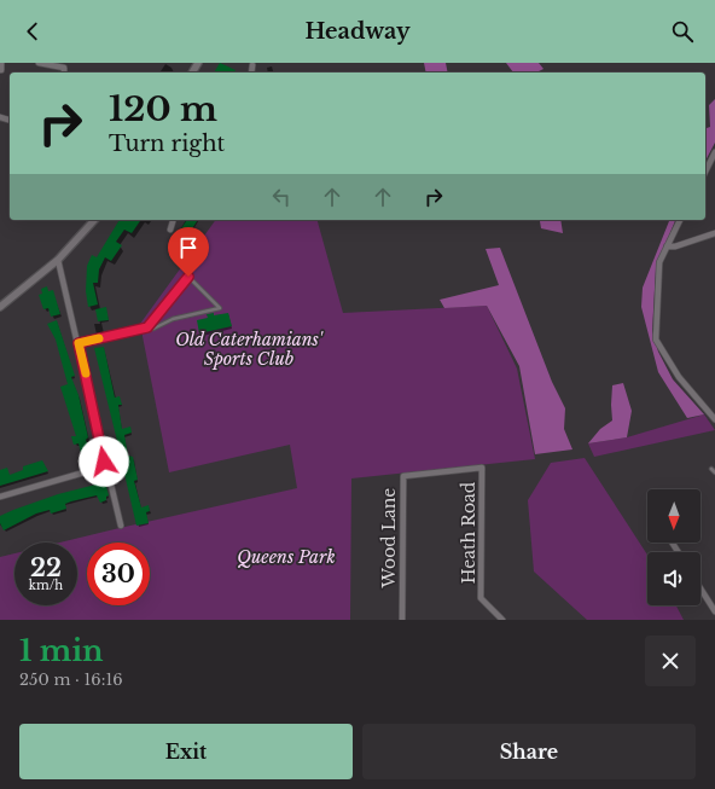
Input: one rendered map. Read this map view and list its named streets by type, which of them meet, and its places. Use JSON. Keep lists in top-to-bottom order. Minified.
{"streets":{"street":["Heath Road","Wood Lane"]},"crossings":[["Heath Road","Wood Lane"]],"parks":["Old Caterhamians' Sports Club","Queens Park"],"north":"bottom","page":{"header":"Headway","turn":["120 m","Turn right"],"speed":"22 km/h","limit":"30","heading":["1 min","250 m · 16:16"],"buttons":["Exit","Share"]}}
